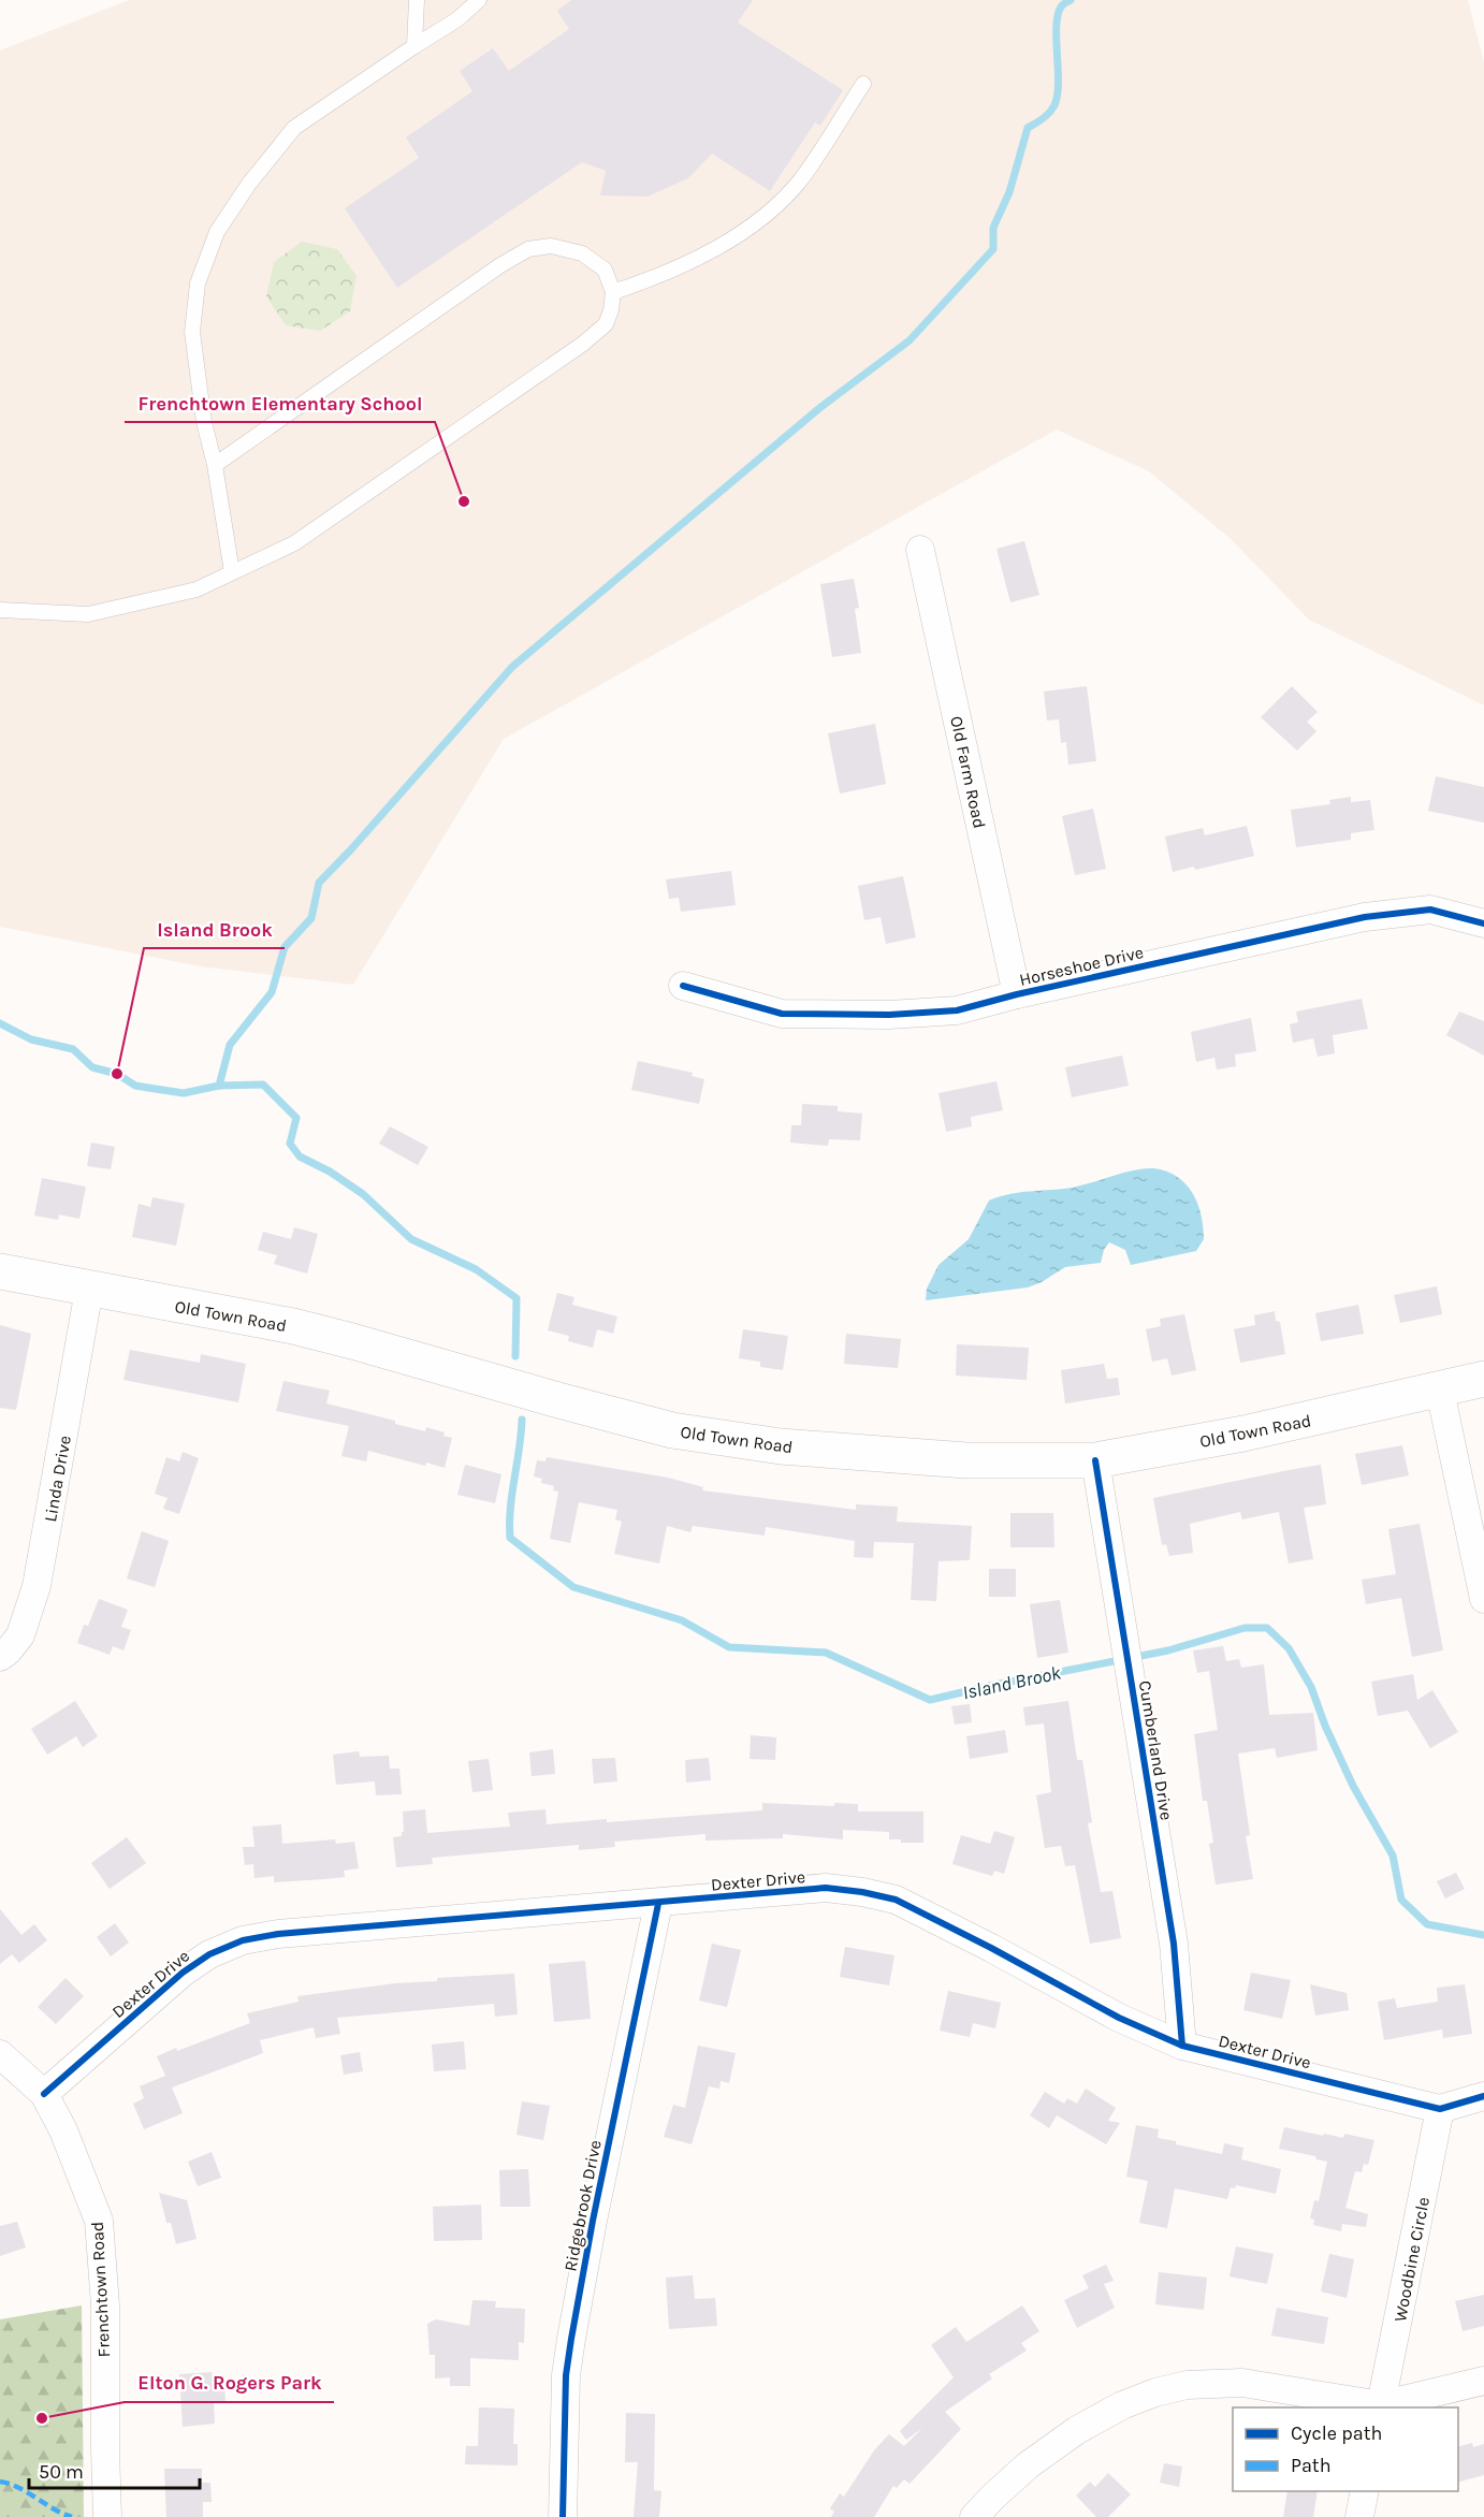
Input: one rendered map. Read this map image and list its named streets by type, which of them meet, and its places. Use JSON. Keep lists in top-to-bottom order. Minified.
{"streets":{"main road":["Old Town Road"],"street":["Old Farm Road","Horseshoe Drive","Linda Drive","Cumberland Drive","Dexter Drive","Ridgebrook Drive","Woodbine Circle","Frenchtown Road"]},"crossings":[["Old Farm Road","Horseshoe Drive"],["Old Town Road","Linda Drive"],["Old Town Road","Cumberland Drive"],["Cumberland Drive","Dexter Drive"],["Dexter Drive","Ridgebrook Drive"],["Dexter Drive","Woodbine Circle"],["Dexter Drive","Frenchtown Road"]],"water":["Island Brook"],"places":["Frenchtown Elementary School","Island Brook","Elton G. Rogers Park"],"legend":["Cycle path","Path"],"scale_bar":"50 m"}
